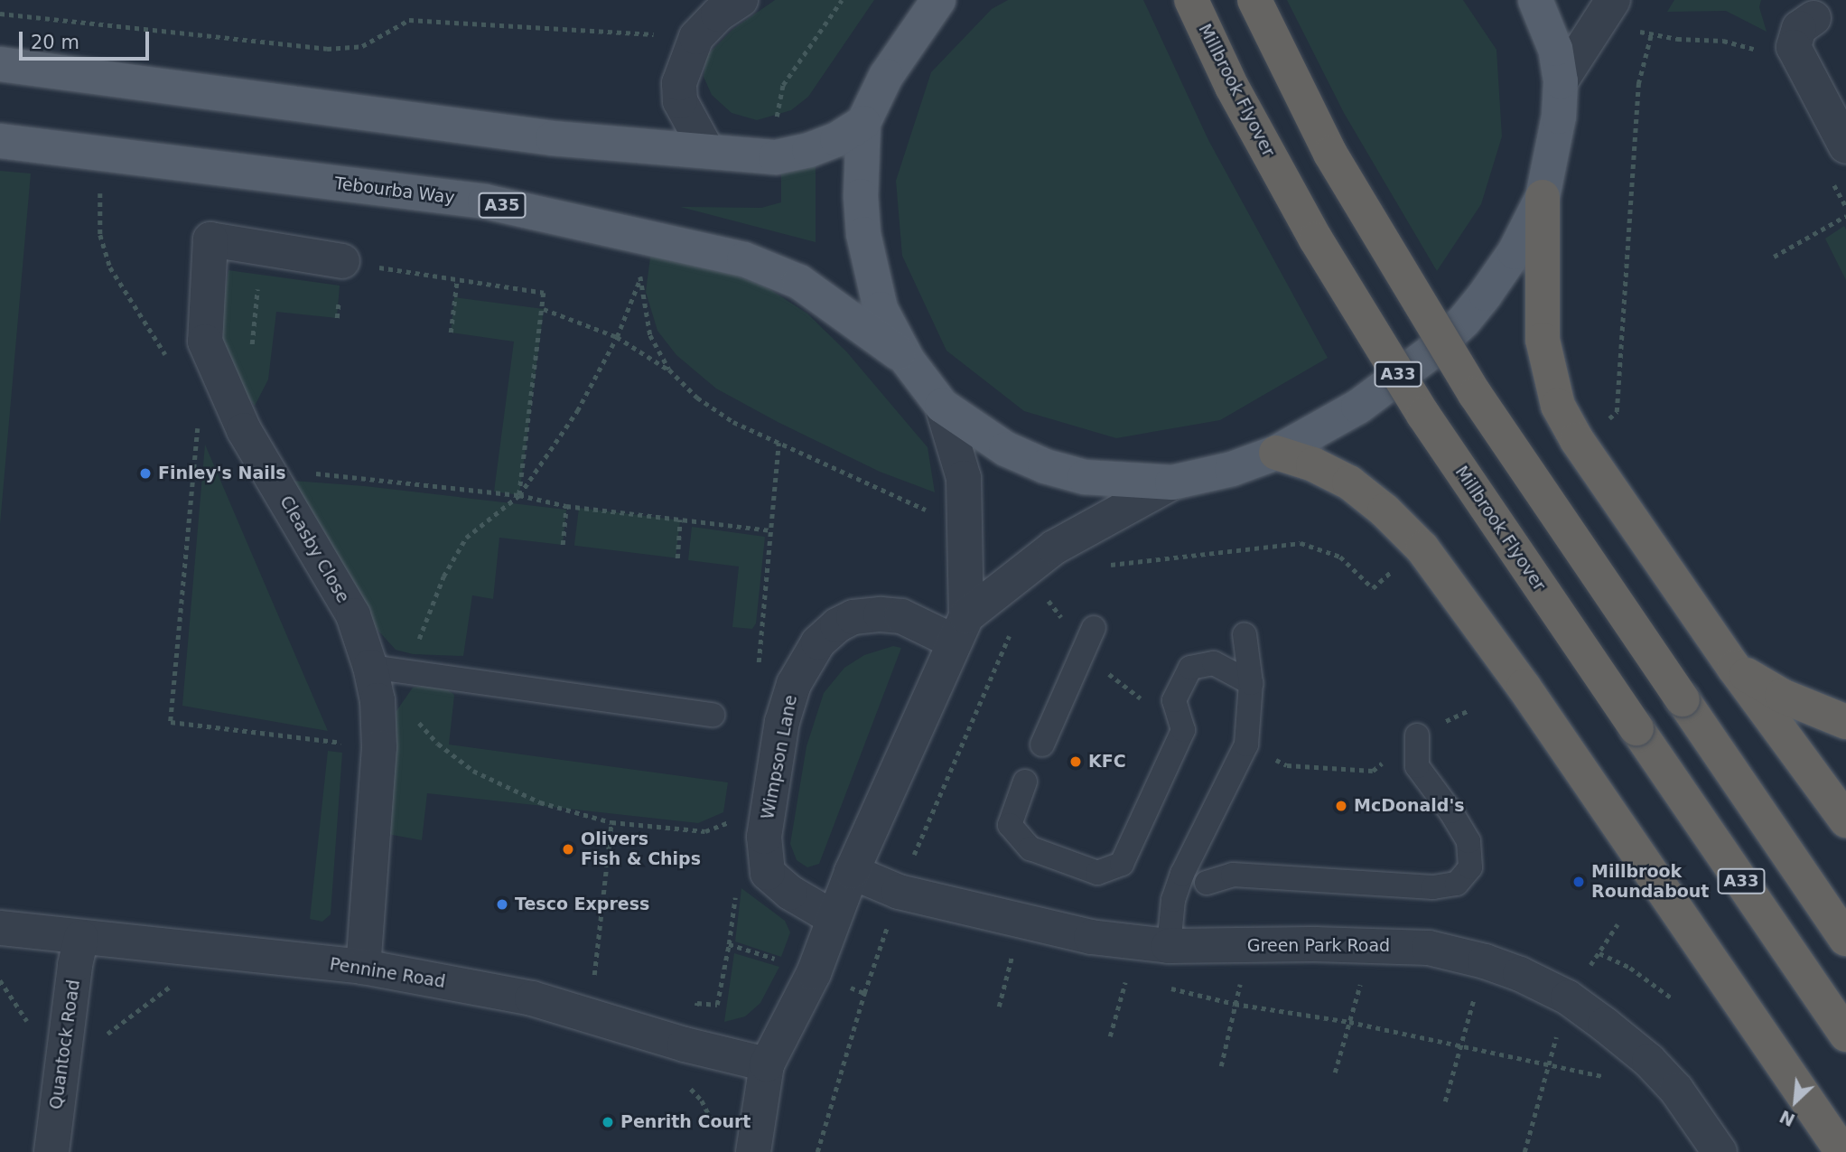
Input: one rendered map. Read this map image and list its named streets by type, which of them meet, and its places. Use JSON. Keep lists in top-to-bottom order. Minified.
{"streets":{"highway":["Millbrook Flyover","A33"],"main road":["Tebourba Way","A35"],"street":["Cleasby Close","Wimpson Lane","Green Park Road","Pennine Road","Quantock Road"]},"crossings":[["Cleasby Close","Pennine Road"],["Pennine Road","Quantock Road"]],"places":["Finley's Nails","KFC","McDonald's","Olivers Fish & Chips","Millbrook Roundabout","Tesco Express","Penrith Court"],"scale_bar":"20 m","north":"bottom left"}
